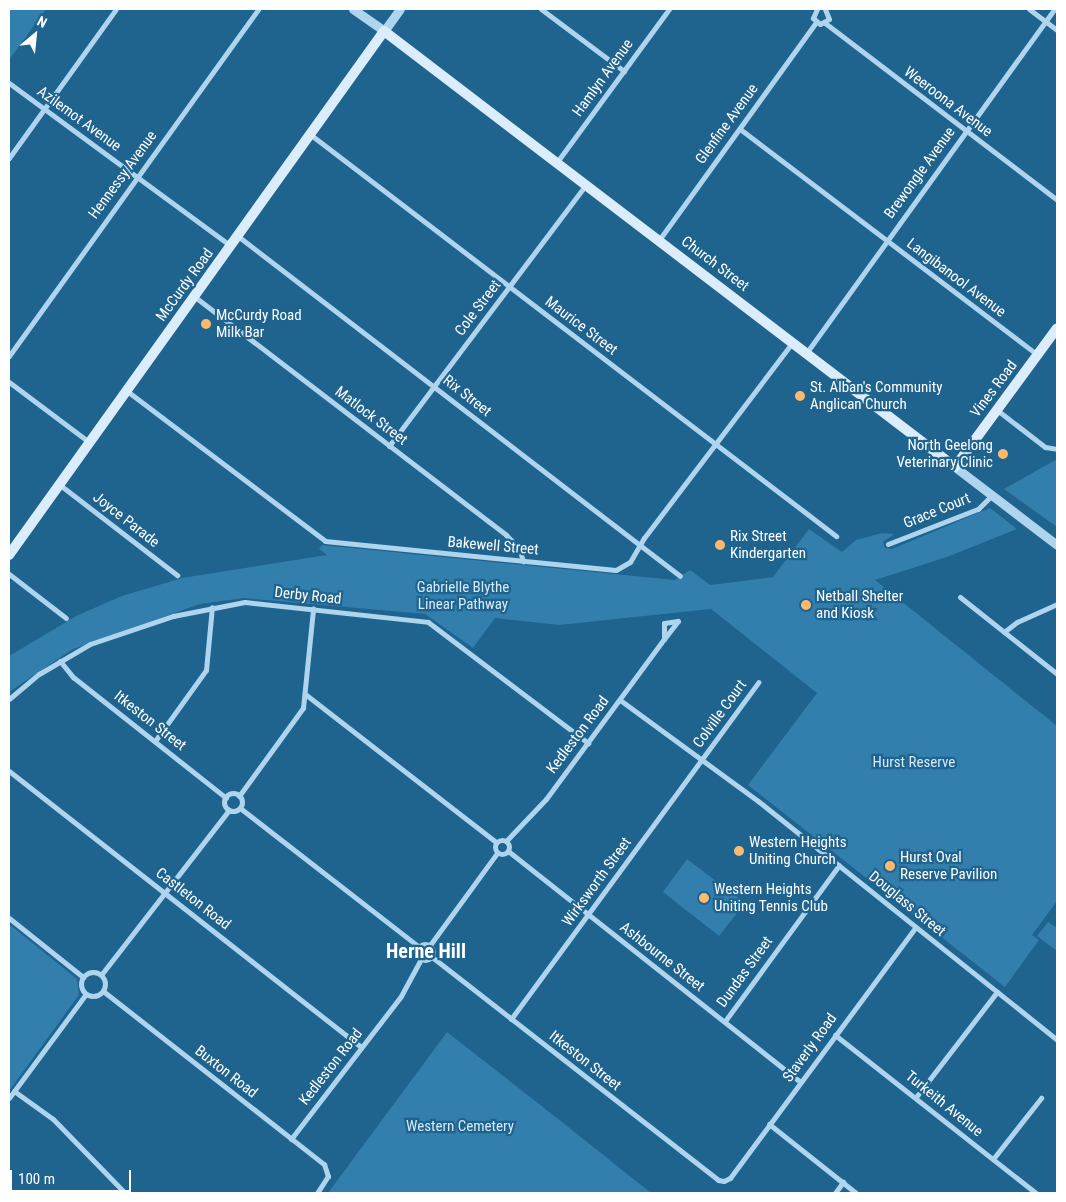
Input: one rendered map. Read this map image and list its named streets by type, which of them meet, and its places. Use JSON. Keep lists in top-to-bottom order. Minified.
{"streets":{"main road":["Church Street","McCurdy Road","Vines Road"],"street":["Hamlyn Avenue","Weeroona Avenue","Azilemot Avenue","Glenfine Avenue","Brewongle Avenue","Hennessy Avenue","Langibanool Avenue","Cole Street","Maurice Street","Rix Street","Matlock Street","Grace Court","Joyce Parade","Bakewell Street","Derby Road","Colville Court","Itkeston Street","Kedleston Road","Wirksworth Street","Castleton Road","Douglass Street","Ashbourne Street","Dundas Street","Staverly Road","Buxton Road","Turkeith Avenue"]},"crossings":[["Hamlyn Avenue","Church Street"],["Weeroona Avenue","Brewongle Avenue"],["Azilemot Avenue","Hennessy Avenue"],["Azilemot Avenue","McCurdy Road"],["Glenfine Avenue","Church Street"],["Glenfine Avenue","Langibanool Avenue"],["Brewongle Avenue","Church Street"],["Brewongle Avenue","Langibanool Avenue"],["Church Street","McCurdy Road"],["Church Street","Cole Street"],["Church Street","Vines Road"],["Church Street","Grace Court"],["Church Street","Bakewell Street"],["Langibanool Avenue","Vines Road"],["McCurdy Road","Maurice Street"],["McCurdy Road","Rix Street"],["McCurdy Road","Matlock Street"],["McCurdy Road","Joyce Parade"],["McCurdy Road","Bakewell Street"],["Cole Street","Maurice Street"],["Cole Street","Rix Street"],["Cole Street","Matlock Street"],["Maurice Street","Bakewell Street"],["Rix Street","Bakewell Street"],["Matlock Street","Bakewell Street"],["Derby Road","Itkeston Street"],["Derby Road","Kedleston Road"],["Colville Court","Wirksworth Street"],["Colville Court","Douglass Street"],["Itkeston Street","Kedleston Road"],["Itkeston Street","Wirksworth Street"],["Itkeston Street","Staverly Road"],["Kedleston Road","Castleton Road"],["Kedleston Road","Douglass Street"],["Kedleston Road","Buxton Road"],["Wirksworth Street","Douglass Street"],["Wirksworth Street","Ashbourne Street"],["Douglass Street","Dundas Street"],["Douglass Street","Staverly Road"],["Ashbourne Street","Dundas Street"],["Ashbourne Street","Staverly Road"],["Staverly Road","Turkeith Avenue"]],"districts":["Herne Hill"],"parks":["Gabrielle Blythe Linear Pathway","Hurst Reserve","Western Cemetery"],"places":["McCurdy Road Milk Bar","St. Alban's Community Anglican Church","North Geelong Veterinary Clinic","Rix Street Kindergarten","Netball Shelter and Kiosk","Western Heights Uniting Church","Hurst Oval Reserve Pavilion","Western Heights Uniting Tennis Club"],"scale_bar":"100 m","north":"top right"}
